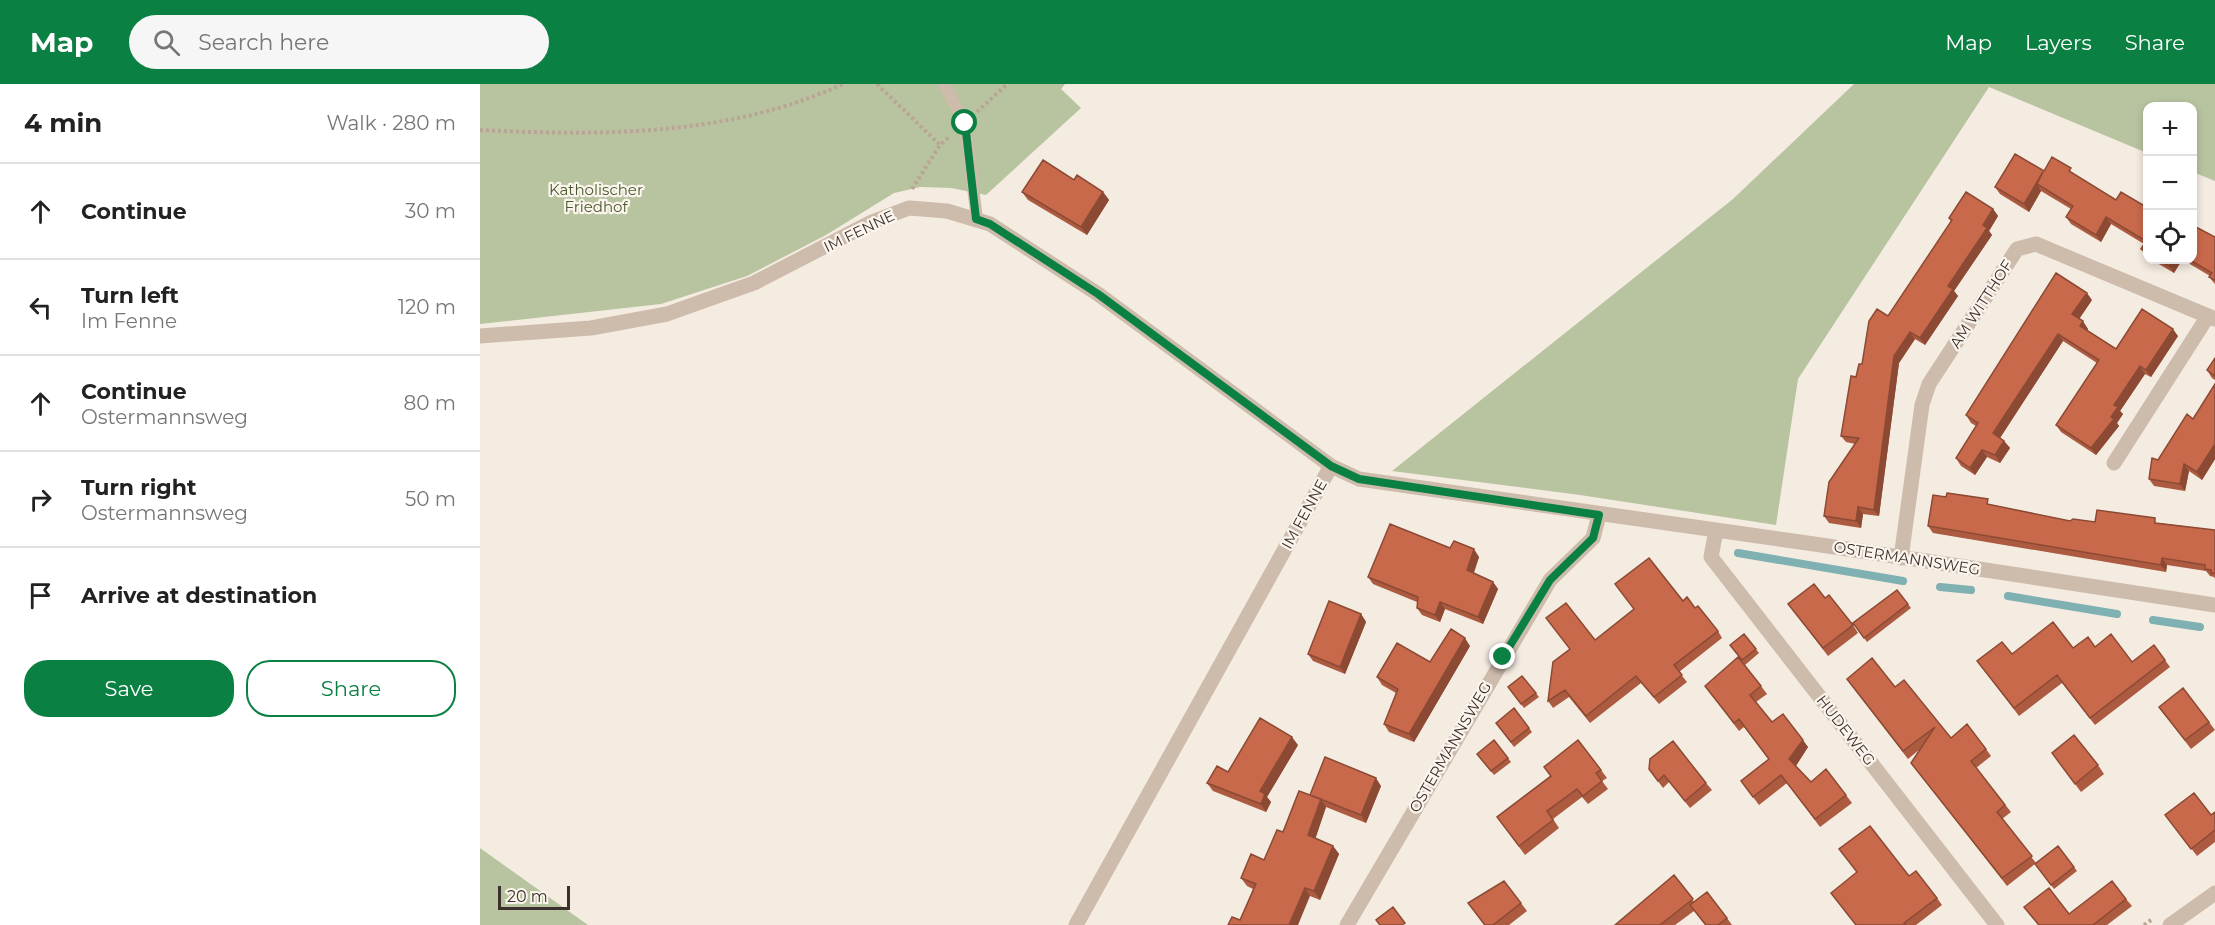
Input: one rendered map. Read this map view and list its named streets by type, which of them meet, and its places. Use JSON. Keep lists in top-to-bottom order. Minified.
{"streets":{"street":["IM FENNE","AM WITTHOF","OSTERMANNSWEG","HUDEWEG"]},"crossings":[["IM FENNE","OSTERMANNSWEG"],["AM WITTHOF","OSTERMANNSWEG"],["OSTERMANNSWEG","HUDEWEG"]],"parks":["Katholischer Friedhof"],"scale_bar":"20 m","page":{"header":"Map","search":"Search here","nav":["Map","Layers","Share"],"heading":["4 min","Walk · 280 m"],"map_buttons":["+","−"],"list":[["Continue","30 m"],["Turn left","Im Fenne","120 m"],["Continue","Ostermannsweg","80 m"],["Turn right","Ostermannsweg","50 m"],"Arrive at destination"],"buttons":["Save","Share"],"scale":"20 m"}}
